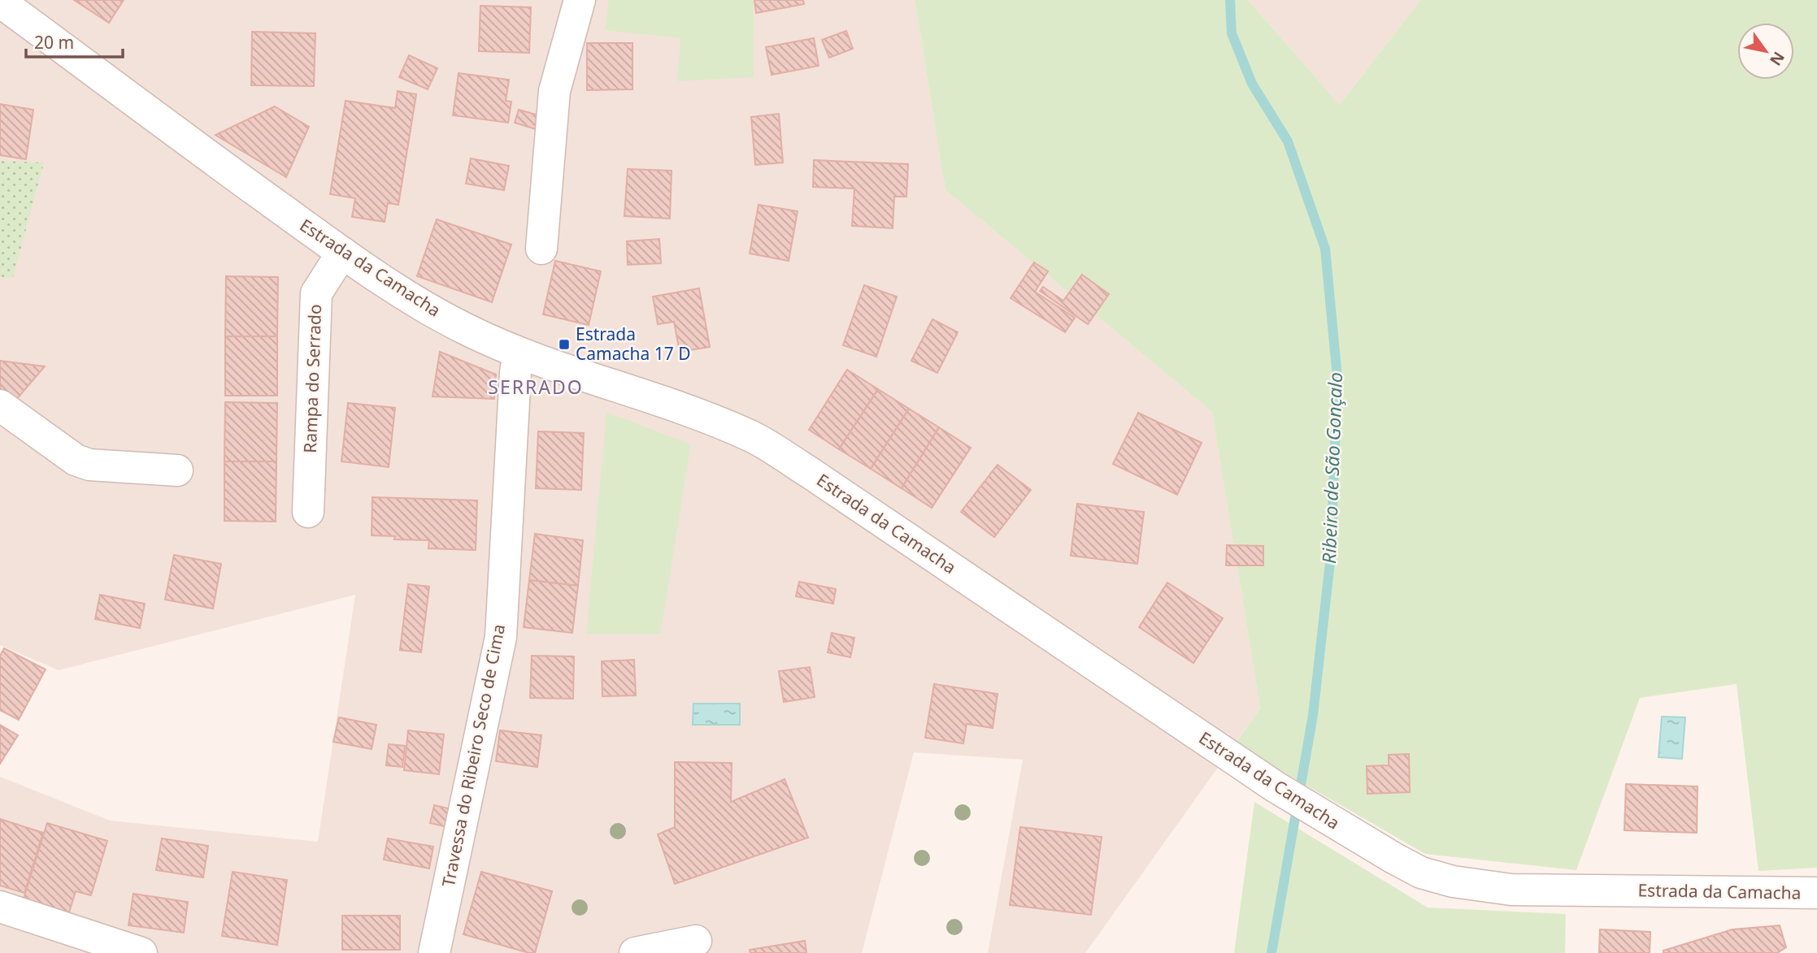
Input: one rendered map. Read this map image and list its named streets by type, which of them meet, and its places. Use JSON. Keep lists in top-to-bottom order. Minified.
{"streets":{"street":["Estrada da Camacha","Rampa do Serrado","Travessa do Ribeiro Seco de Cima"]},"crossings":[["Estrada da Camacha","Rampa do Serrado"],["Estrada da Camacha","Travessa do Ribeiro Seco de Cima"]],"districts":["SERRADO"],"water":["Ribeiro de São Gonçalo"],"places":{"transit":["Estrada Camacha 17 D"]},"scale_bar":"20 m","north":"bottom right"}
